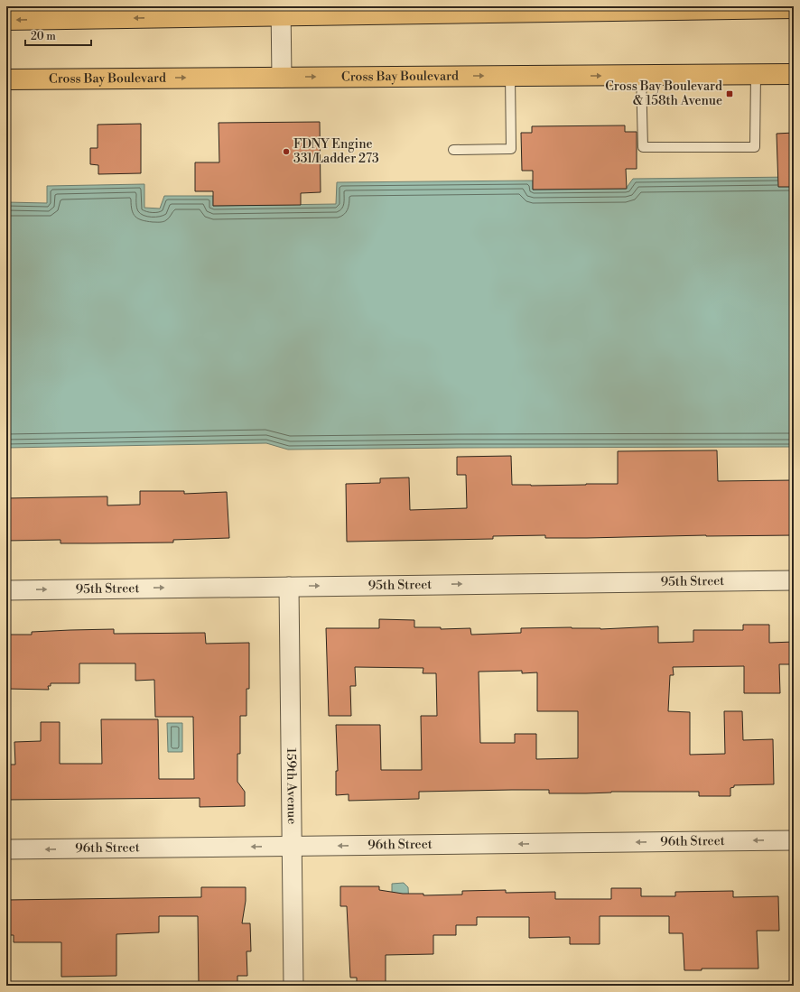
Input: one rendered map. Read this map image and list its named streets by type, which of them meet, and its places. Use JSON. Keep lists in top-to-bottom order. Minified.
{"streets":{"main road":["Cross Bay Boulevard"],"street":["95th Street","159th Avenue","96th Street"]},"crossings":[["95th Street","159th Avenue"],["159th Avenue","96th Street"]],"one_way":["95th Street","96th Street"],"places":{"transit":["Cross Bay Boulevard & 158th Avenue"],"other":["FDNY Engine 331/Ladder 273"]},"scale_bar":"20 m"}
